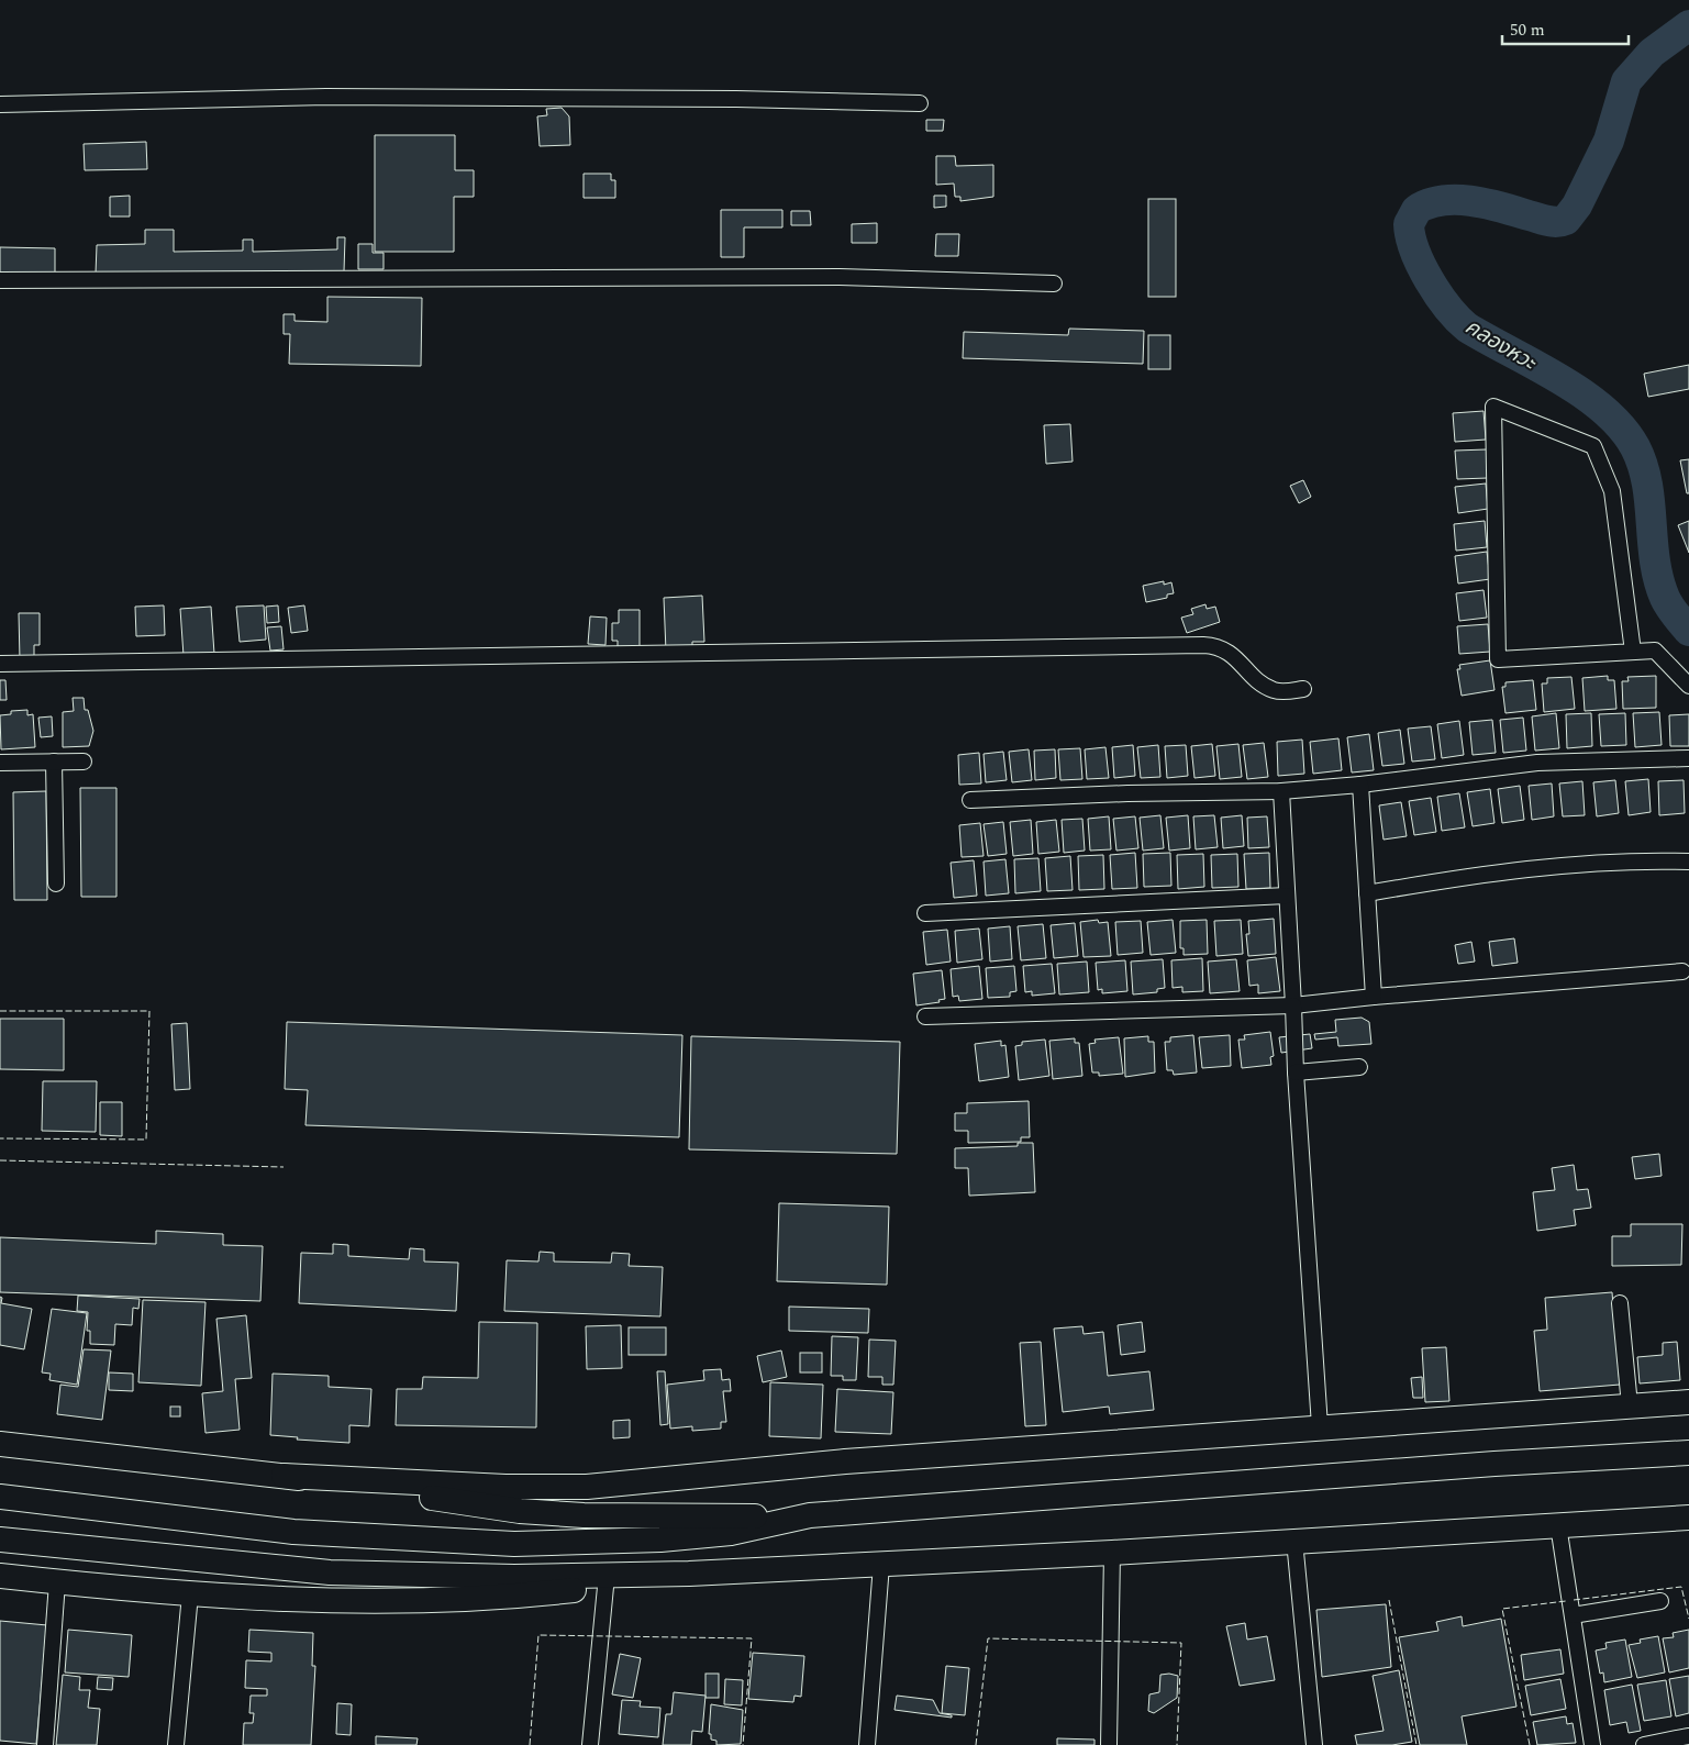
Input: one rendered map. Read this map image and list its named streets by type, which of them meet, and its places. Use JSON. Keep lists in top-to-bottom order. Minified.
{"water":["คลองหวะ"],"scale_bar":"50 m"}
